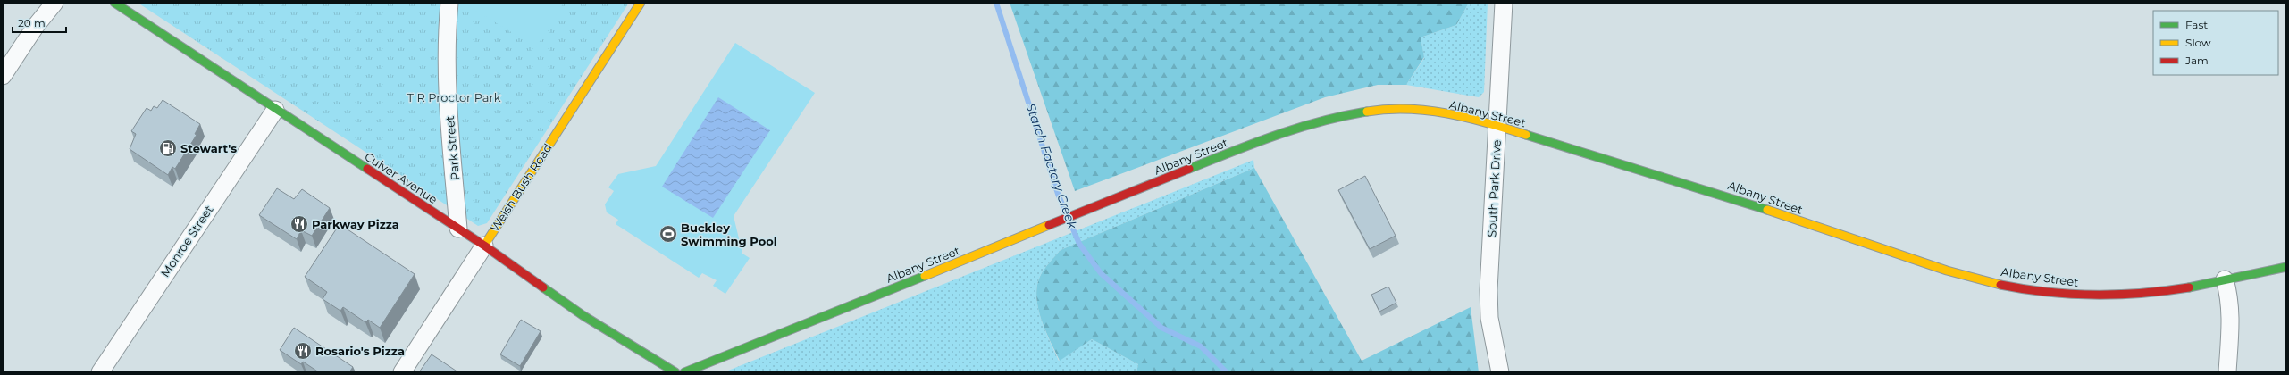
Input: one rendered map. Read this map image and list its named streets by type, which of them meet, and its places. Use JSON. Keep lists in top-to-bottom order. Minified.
{"streets":{"street":["Albany Street","Park Street","Culver Avenue","Welsh Bush Road","South Park Drive","Monroe Street"]},"crossings":[["Albany Street","South Park Drive"],["Park Street","Culver Avenue"],["Culver Avenue","Welsh Bush Road"],["Culver Avenue","Monroe Street"]],"water":["Starch Factory Creek"],"parks":["T R Proctor Park"],"places":{"fuel station":["Stewart's"],"restaurant":["Parkway Pizza","Rosario's Pizza"],"sports":["Buckley Swimming Pool"]},"legend":["Fast","Slow","Jam"],"scale_bar":"20 m"}
